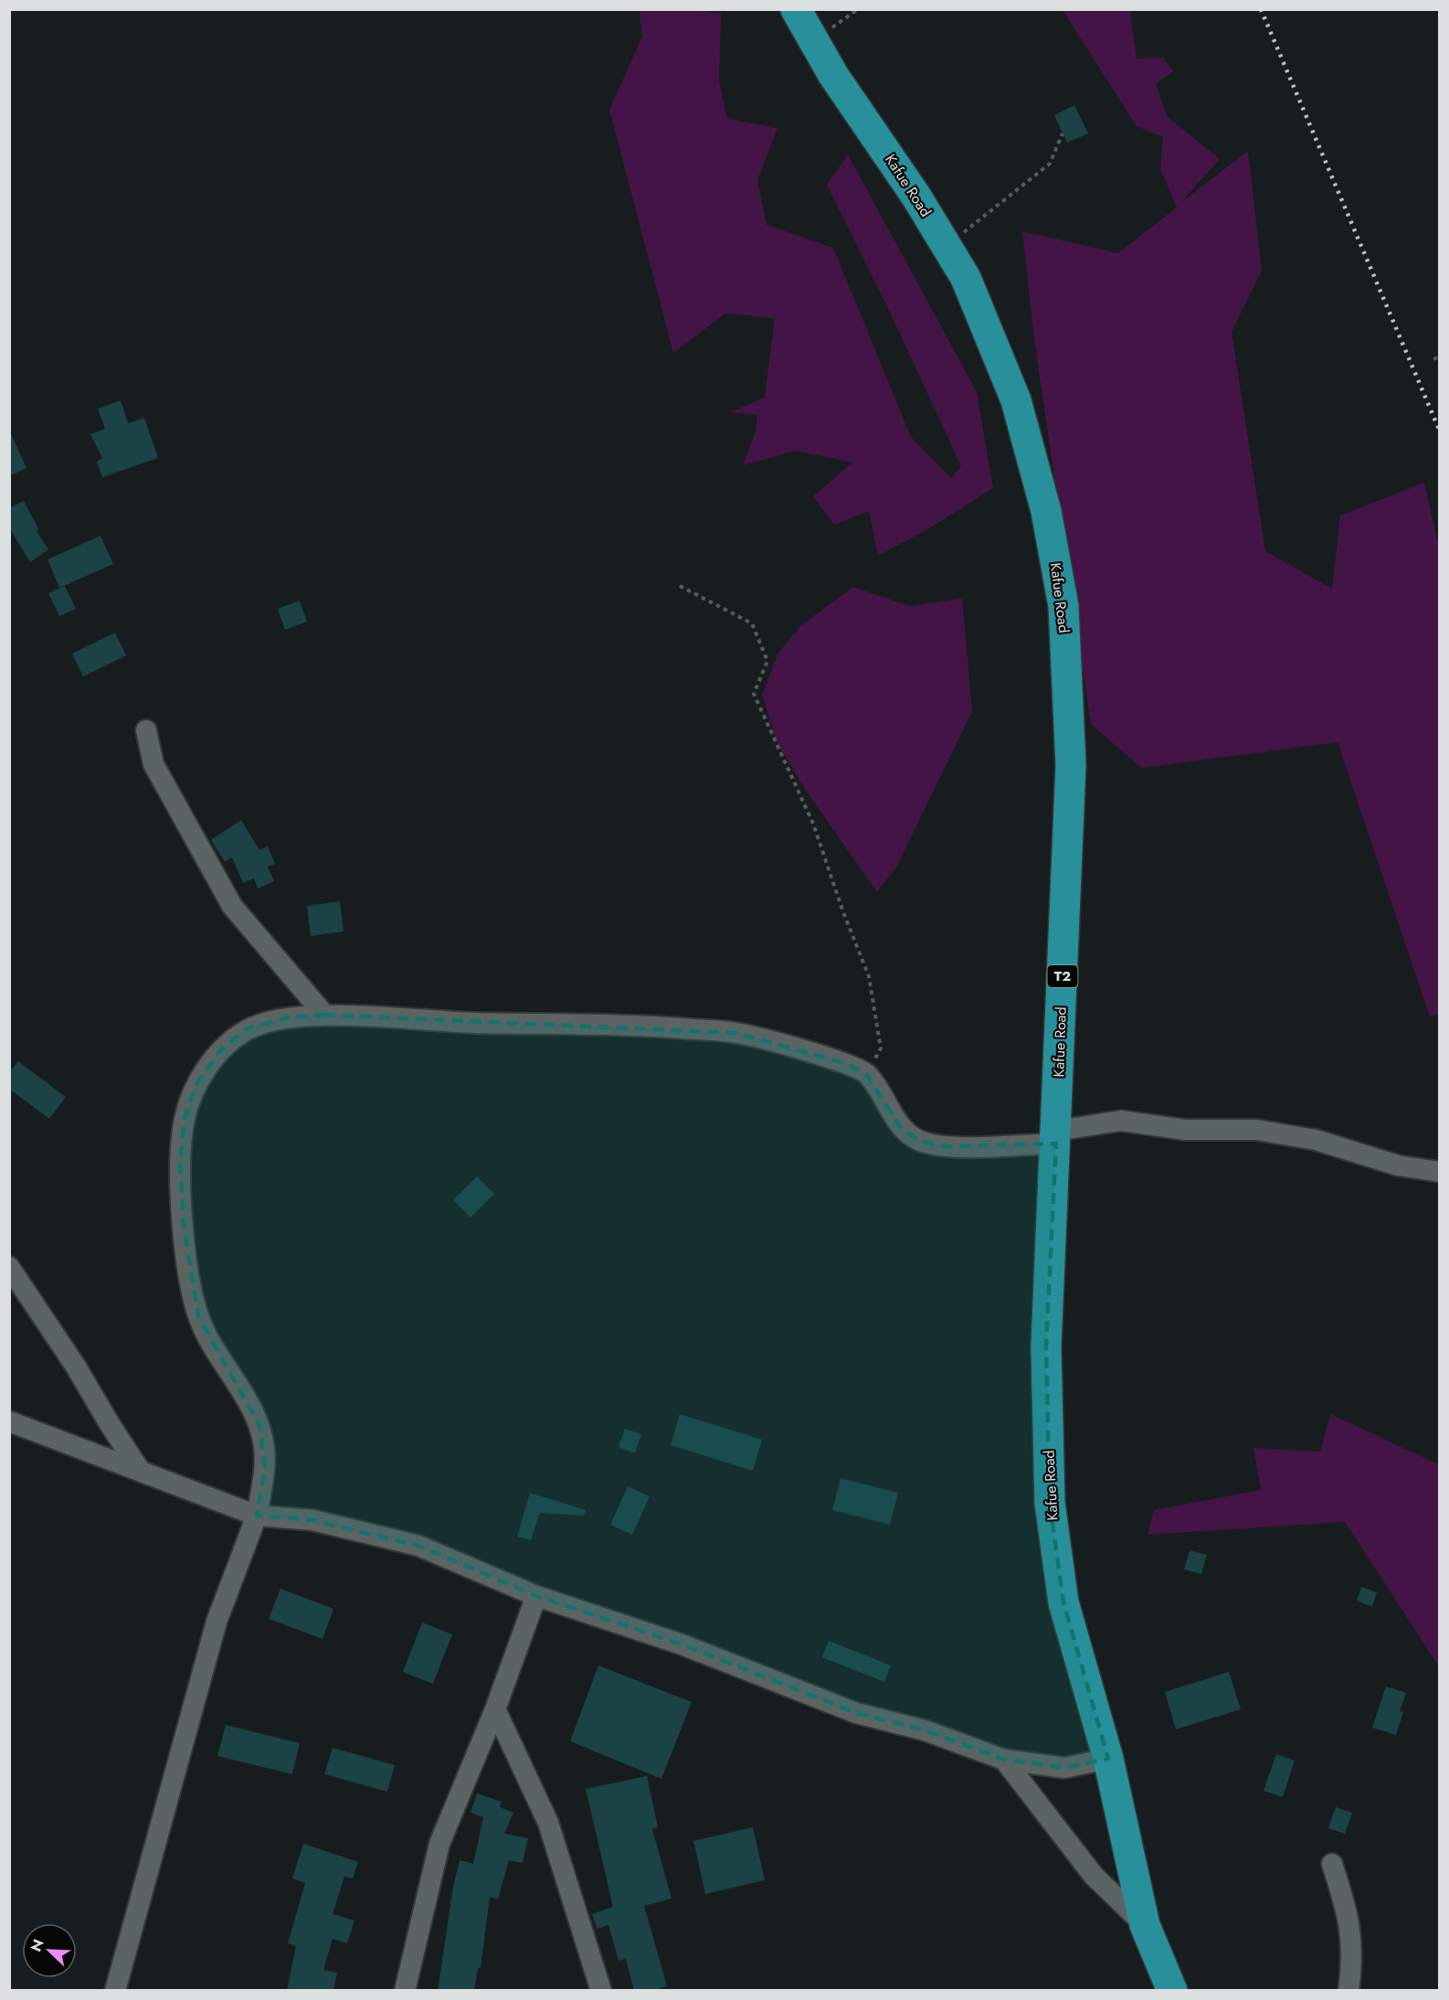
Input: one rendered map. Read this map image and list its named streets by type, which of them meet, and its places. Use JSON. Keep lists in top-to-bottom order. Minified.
{"streets":{"highway":["Kafue Road","T2"]},"north":"top left"}
